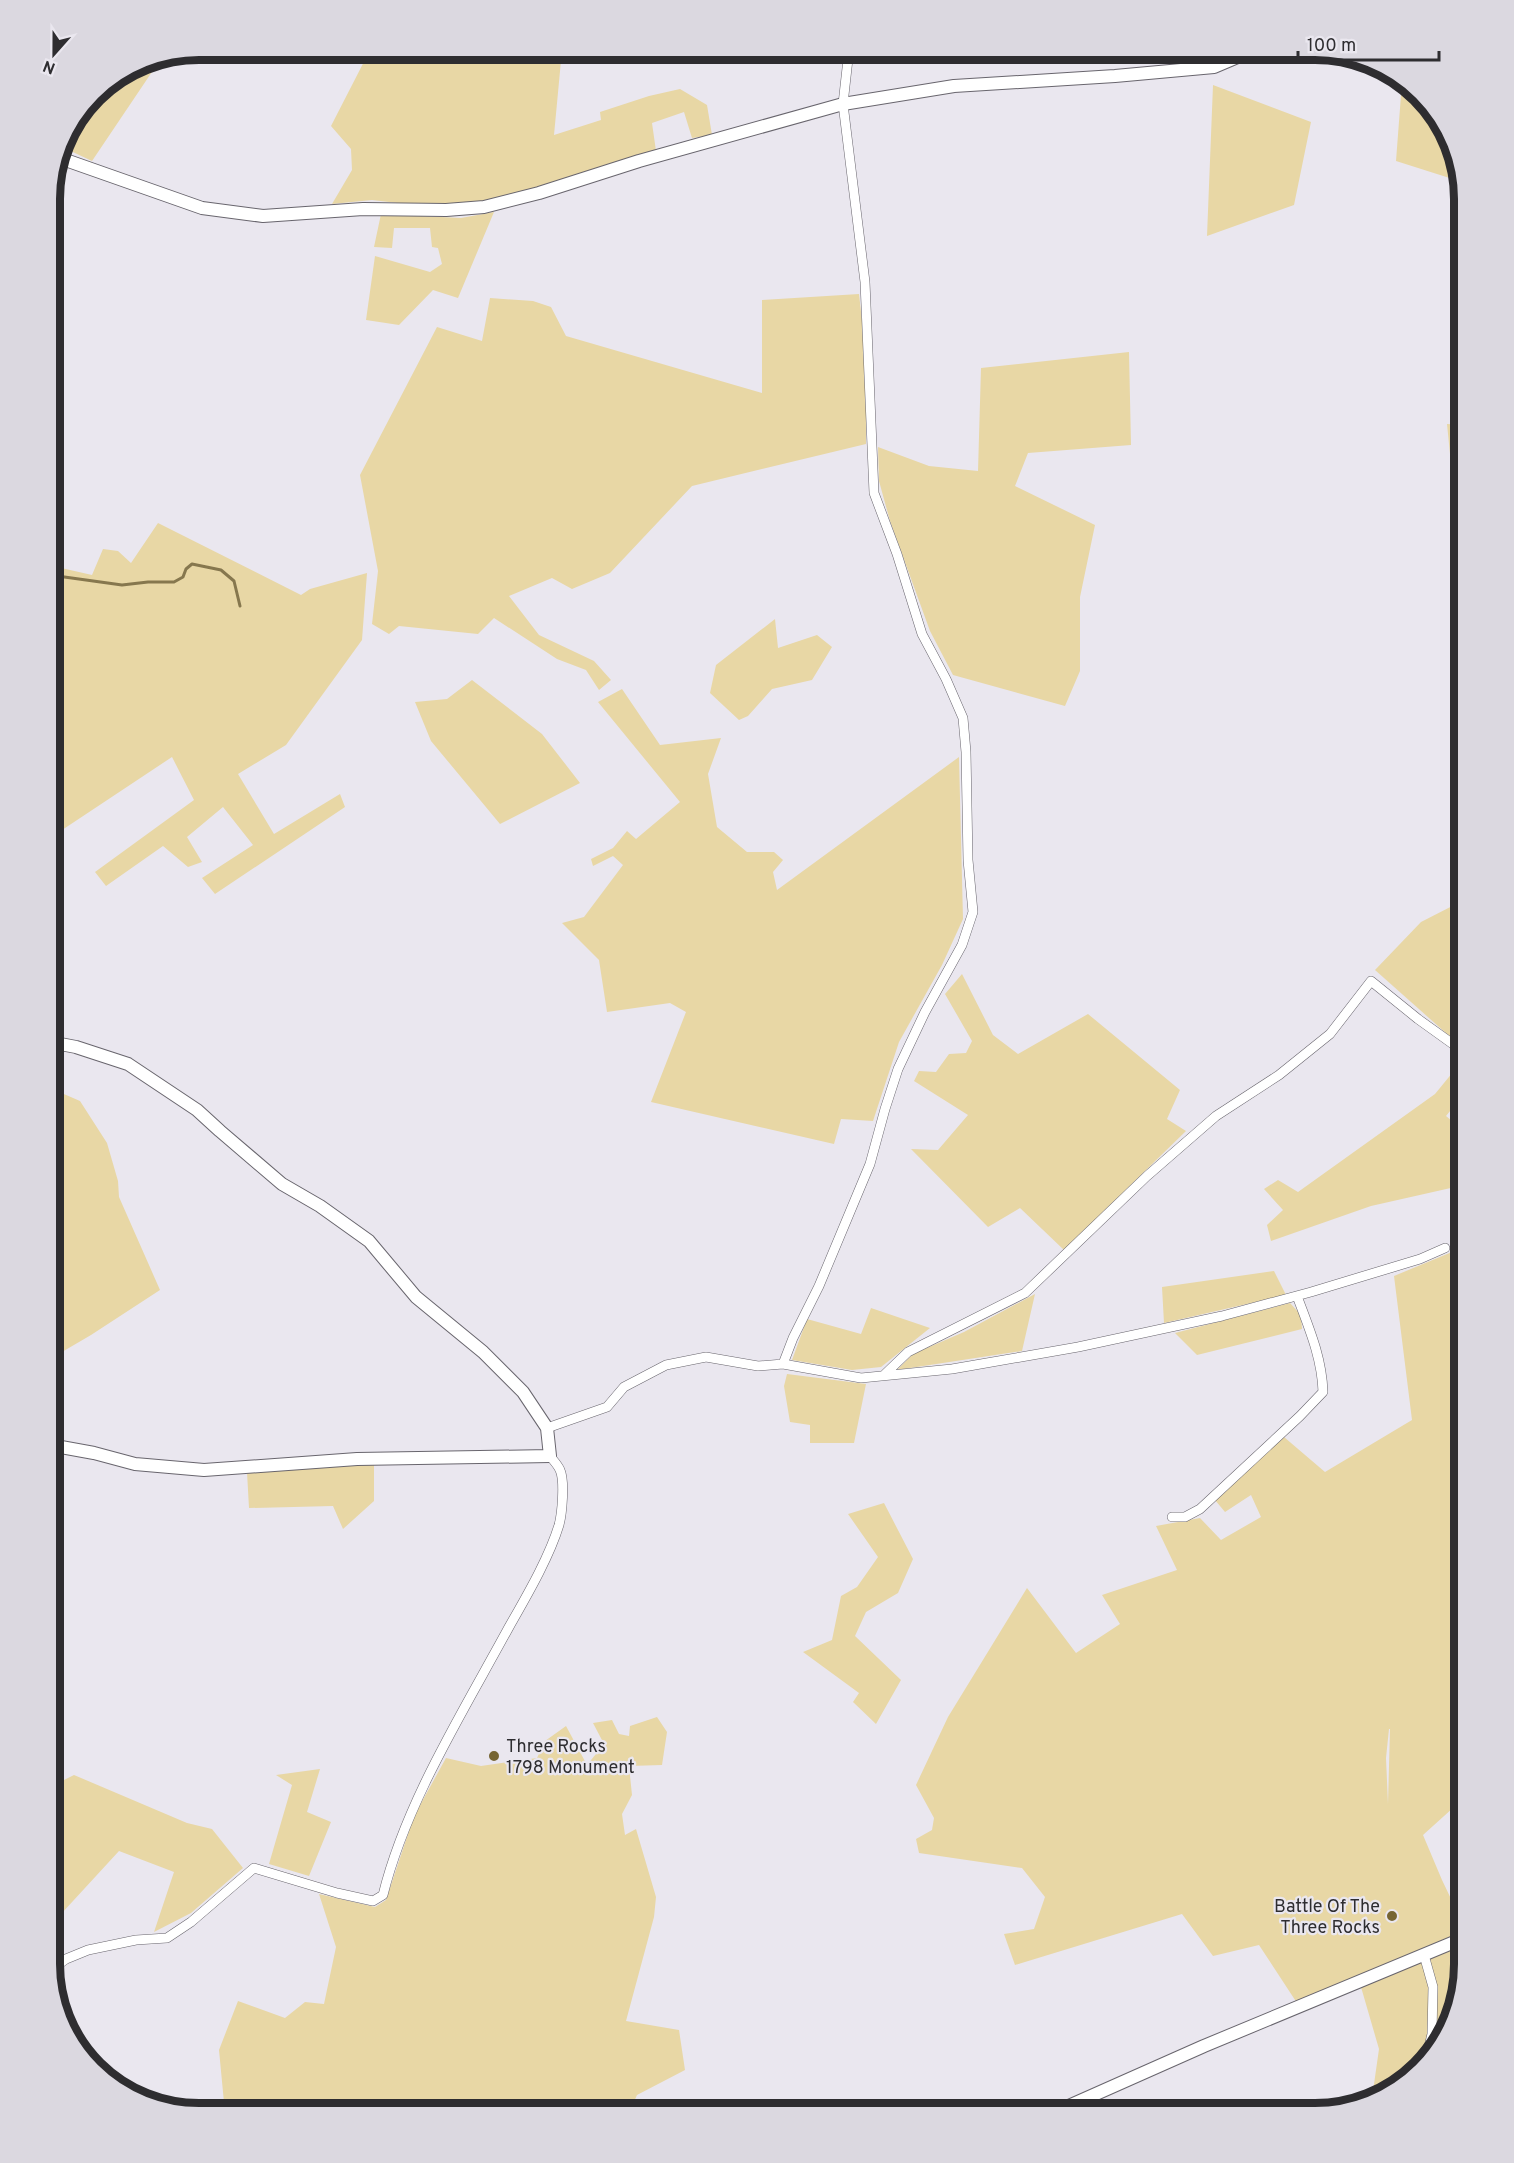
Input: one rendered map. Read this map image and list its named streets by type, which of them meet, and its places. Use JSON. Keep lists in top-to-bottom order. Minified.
{"places":["Three Rocks 1798 Monument","Battle Of The Three Rocks"],"scale_bar":"100 m","north":"bottom"}
